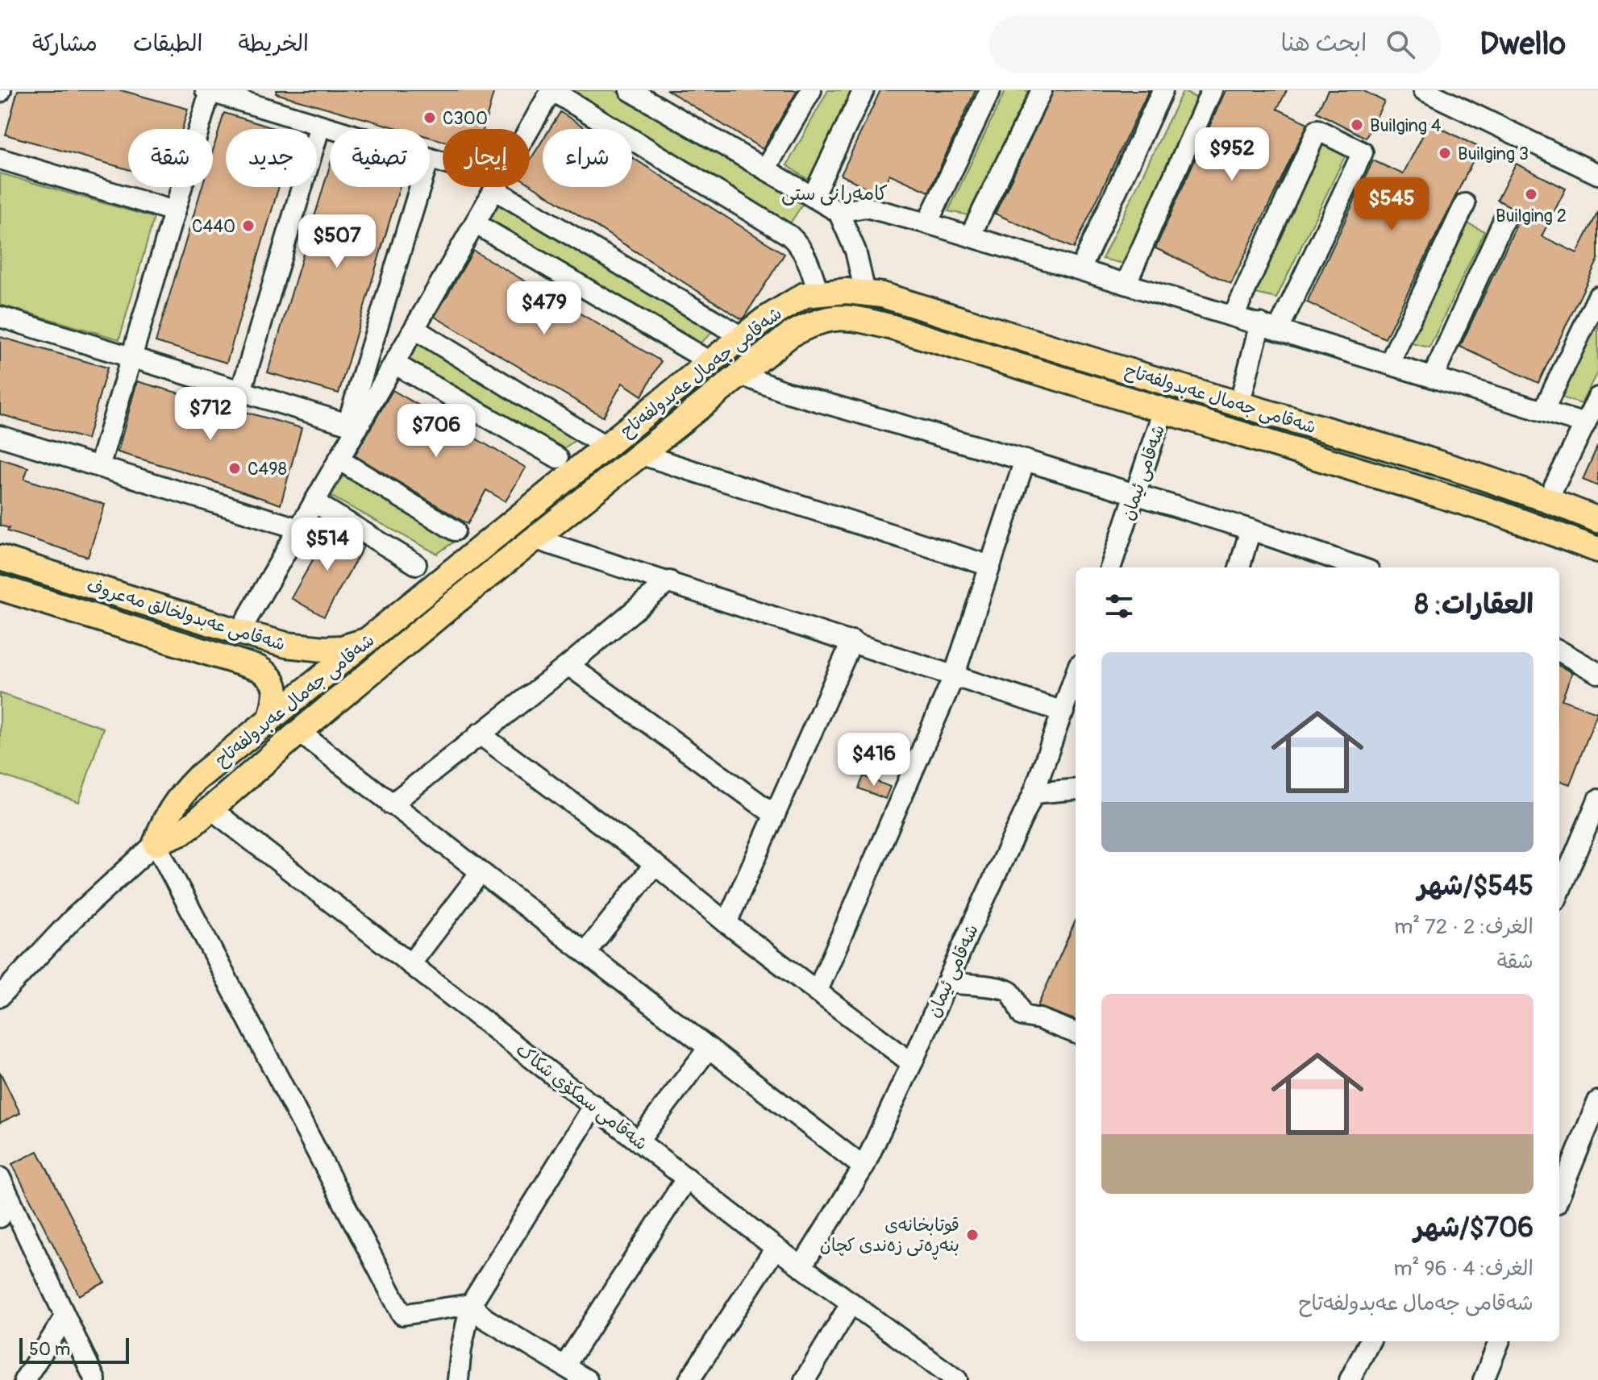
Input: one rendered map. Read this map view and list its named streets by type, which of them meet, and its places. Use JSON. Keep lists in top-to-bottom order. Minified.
{"streets":{"main road":["شەقامی جەمال عەبدولفەتاح","شەقامی عەبدولخالق مەعروف"],"street":["شەقامی ئیمان","شەقامی سمکۆی شکاک"]},"crossings":[["شەقامی جەمال عەبدولفەتاح","شەقامی ئیمان"],["شەقامی جەمال عەبدولفەتاح","شەقامی عەبدولخالق مەعروف"],["شەقامی جەمال عەبدولفەتاح","شەقامی سمکۆی شکاک"],["شەقامی ئیمان","شەقامی سمکۆی شکاک"]],"districts":["كامه‌رانی ستی"],"places":["C300","Builging 4","Builging 3","Builging 2","C440","C498","قوتابخانەی بنەڕەتی زەندی کچان"],"scale_bar":"50 m","page":{"header":"Dwello","search":"ابحث هنا","nav":["الخريطة","الطبقات","مشاركة"],"price":["$952","$545","$507","$479","$712","$706","$514","$416"],"chip":["شراء","إيجار","تصفية","جديد","شقة"],"heading":"العقارات: 8","list":[{"name":"$545/شهر","note":"الغرف: 2 · 72 m² · شقة"},{"name":"$706/شهر","note":"الغرف: 4 · 96 m² · شەقامی جەمال عەبدولفەتاح"}],"scale":"50 m"}}
